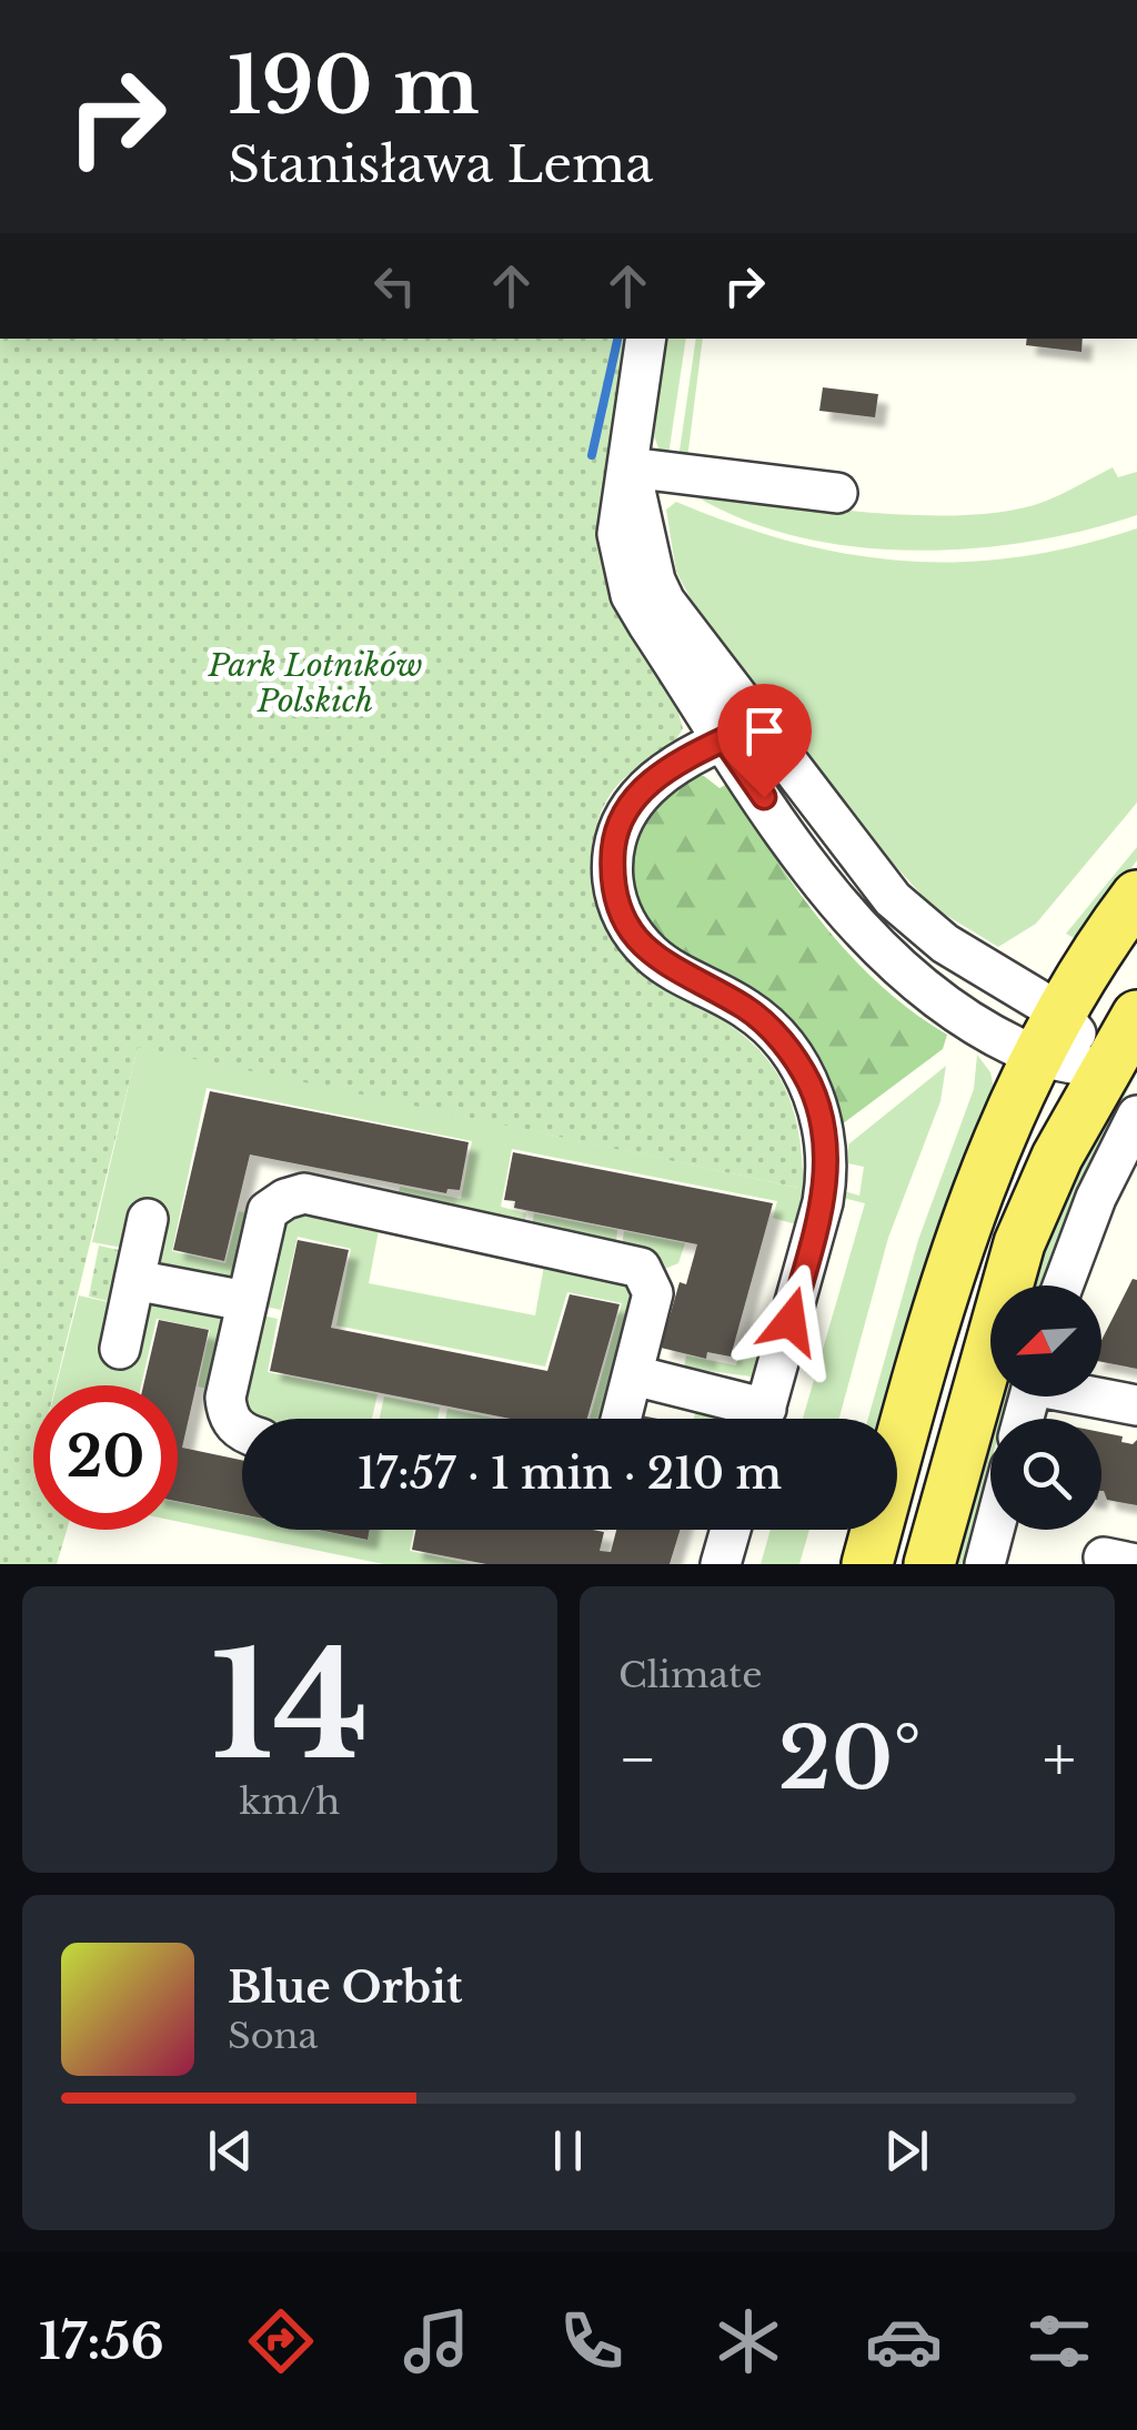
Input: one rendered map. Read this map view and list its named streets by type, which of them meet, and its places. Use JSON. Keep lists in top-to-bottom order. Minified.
{"parks":["Park Lotników Polskich"],"north":"bottom left","page":{"turn":["190 m","Stanisława Lema"],"limit":"20","trip":"17:57 · 1 min · 210 m","tile":[["14","km/h"],"Climate"],"heat":["−","20°","+"],"song":["Blue Orbit","Sona"],"tabs":"17:56"}}
